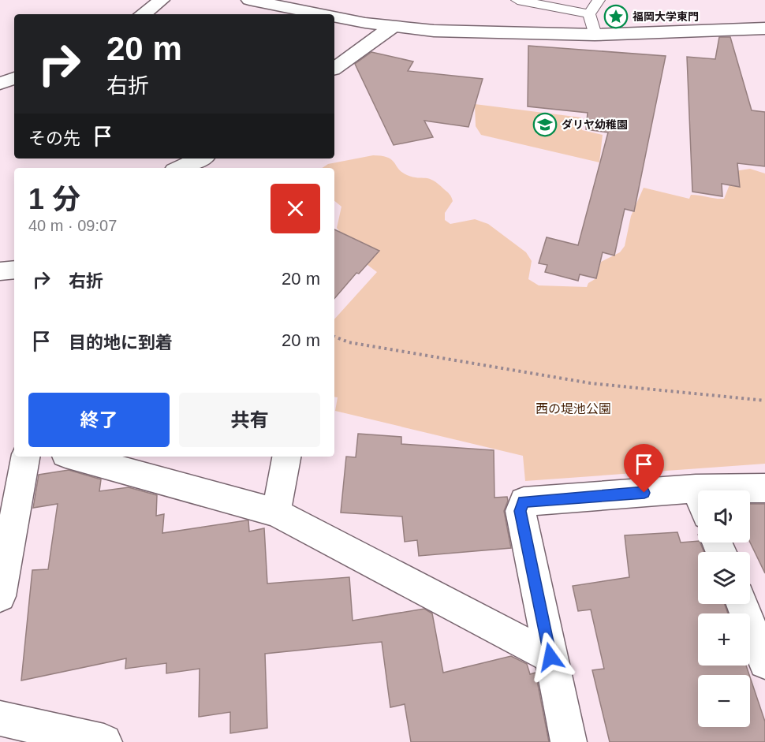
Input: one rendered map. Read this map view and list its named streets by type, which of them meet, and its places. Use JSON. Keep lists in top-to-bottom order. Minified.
{"parks":["西の堤池公園"],"places":{"place":["福岡大学東門"],"school or university":["ダリヤ幼稚園"]},"page":{"turn":["20 m","右折"],"then":"その先","heading":["1 分","40 m · 09:07"],"list":[{"name":"右折","value":"20 m"},{"name":"目的地に到着","value":"20 m"}],"buttons":["終了","共有"],"map_buttons":["+","−"]}}
